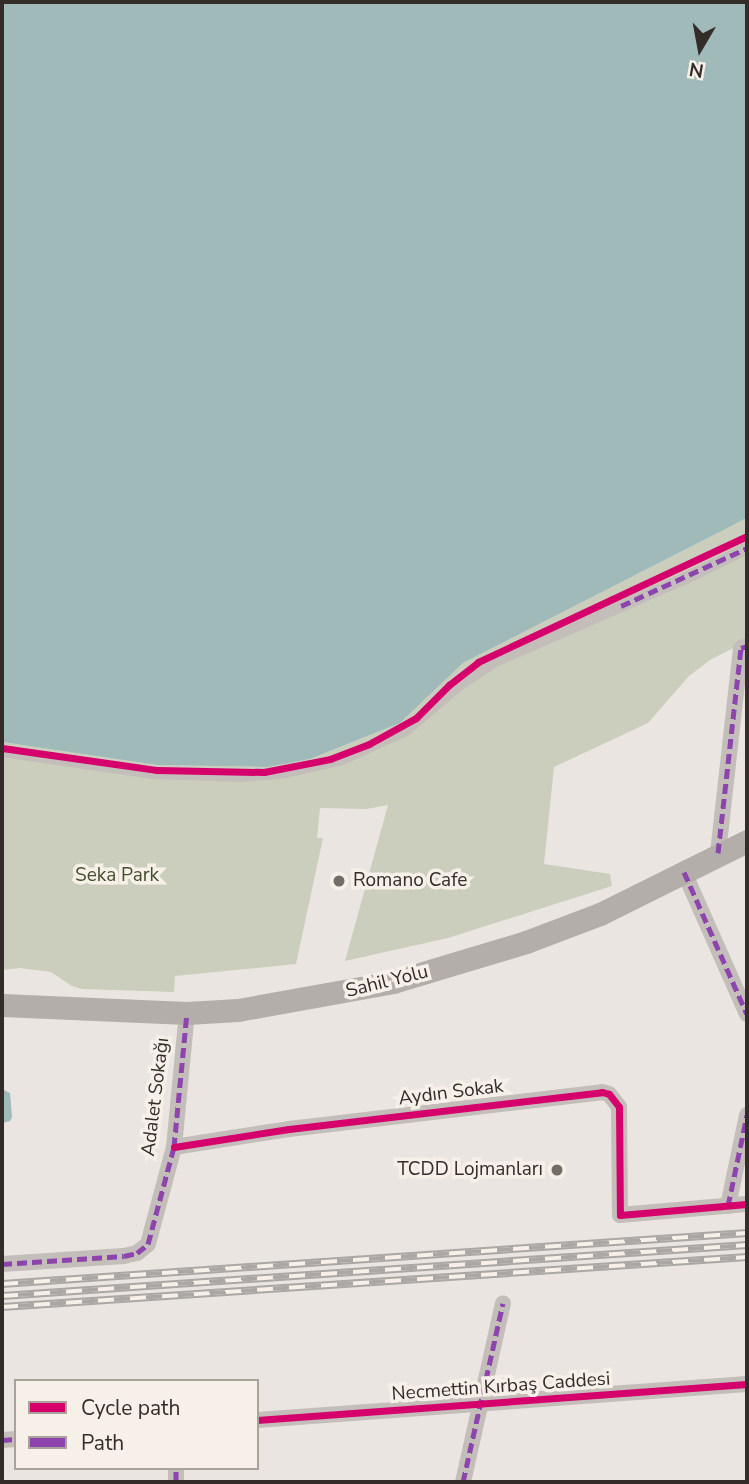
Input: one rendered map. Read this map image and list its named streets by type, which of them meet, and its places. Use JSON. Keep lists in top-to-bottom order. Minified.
{"streets":{"main road":["Sahil Yolu"],"street":["Aydın Sokak","Adalet Sokağı","Necmettin Kırbaş Caddesi"]},"crossings":[["Sahil Yolu","Adalet Sokağı"],["Aydın Sokak","Adalet Sokağı"]],"parks":["Seka Park"],"places":["Romano Cafe","TCDD Lojmanları"],"legend":["Cycle path","Path"],"north":"bottom"}
